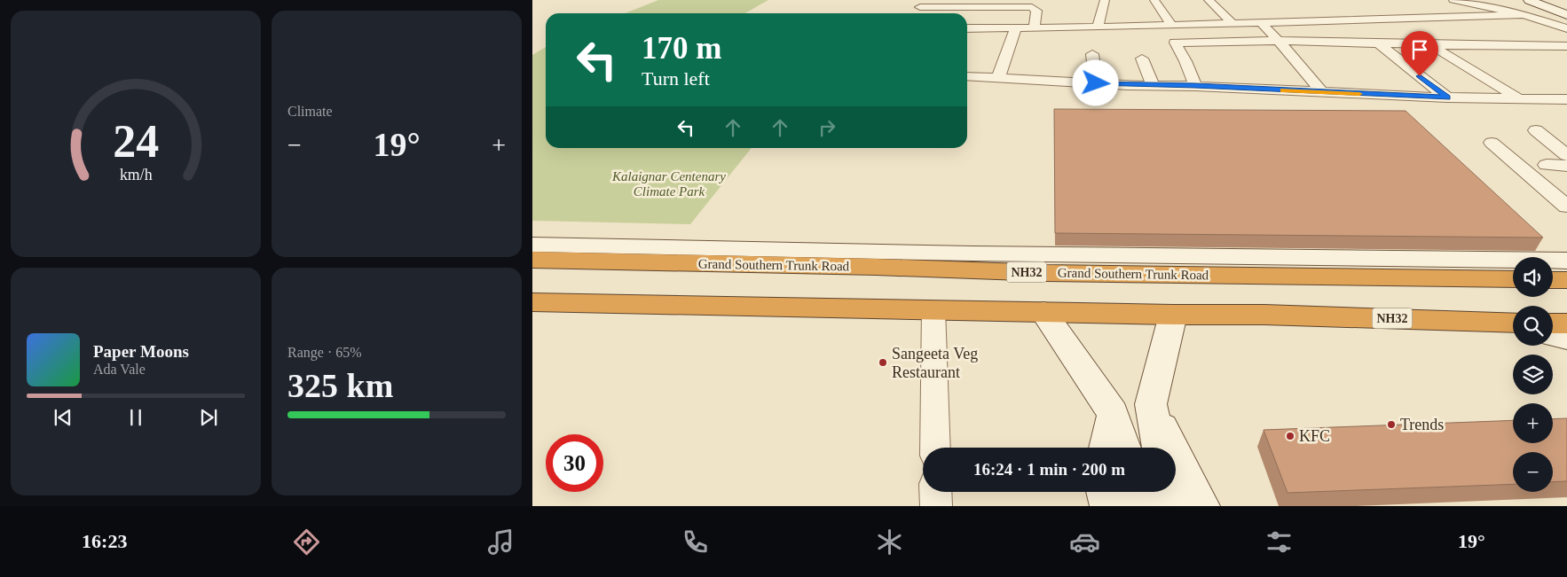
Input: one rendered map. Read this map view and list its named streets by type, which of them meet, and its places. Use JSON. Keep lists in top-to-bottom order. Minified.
{"streets":{"highway":["Grand Southern Trunk Road","NH32"]},"parks":["Kalaignar Centenary Climate Park"],"places":["Sangeeta Veg Restaurant","Trends","KFC"],"page":{"tile":["Climate",["Range · 65%","325 km"]],"turn":["170 m","Turn left"],"heat":["−","19°","+"],"map_buttons":["+","−"],"song":["Paper Moons","Ada Vale"],"limit":"30","trip":"16:24 · 1 min · 200 m","tabs":["16:23","19°"],"gauge":["24","km/h"]}}
